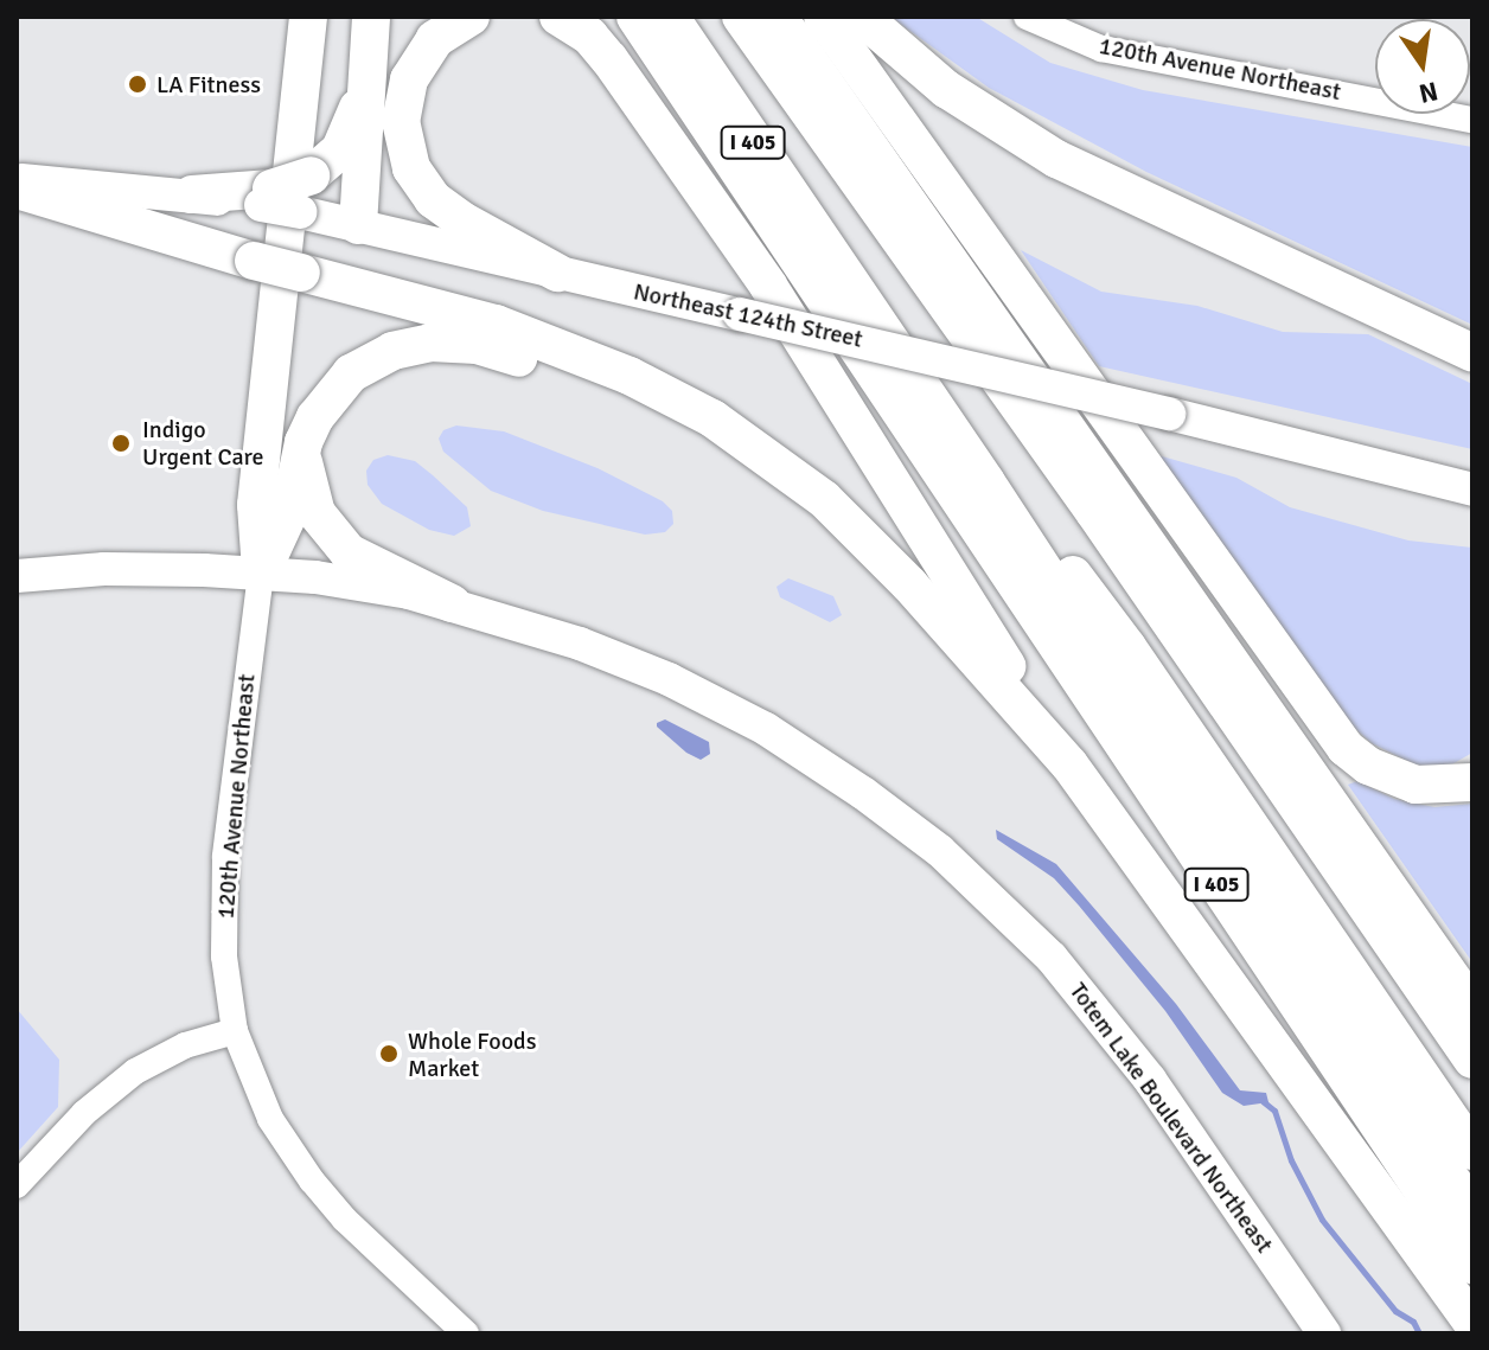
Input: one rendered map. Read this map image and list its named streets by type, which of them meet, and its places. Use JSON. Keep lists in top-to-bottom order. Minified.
{"streets":{"highway":["I 405"],"main road":["Northeast 124th Street","Totem Lake Boulevard Northeast"],"street":["120th Avenue Northeast"]},"crossings":[["120th Avenue Northeast","Totem Lake Boulevard Northeast"]],"places":["LA Fitness","Indigo Urgent Care","Whole Foods Market"],"north":"bottom"}
